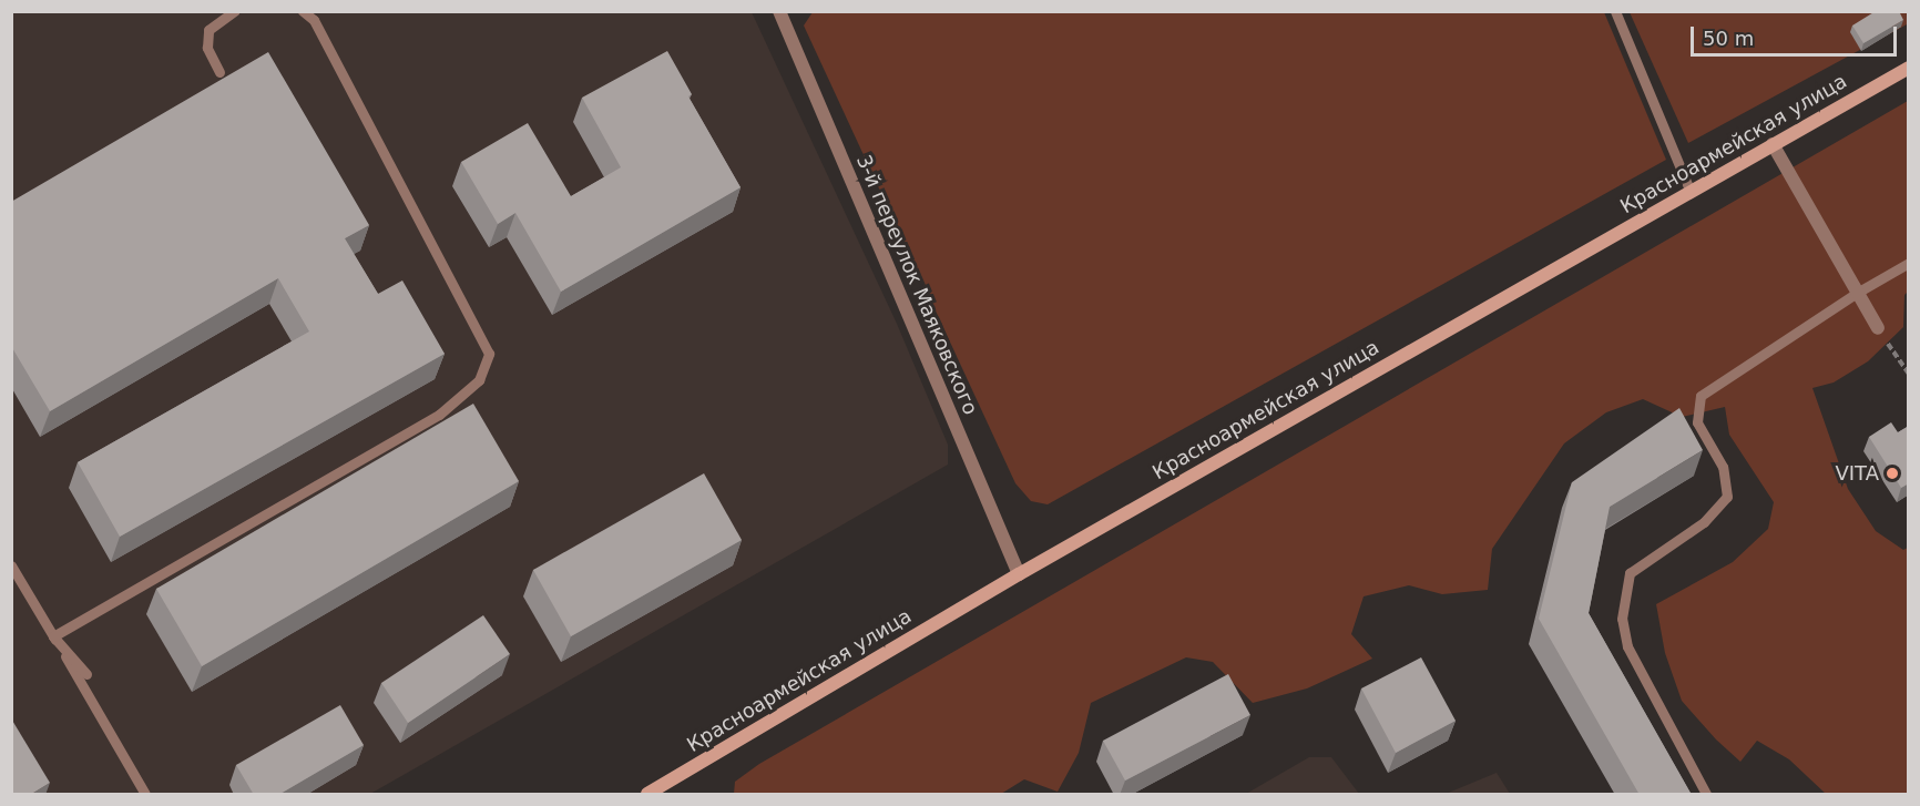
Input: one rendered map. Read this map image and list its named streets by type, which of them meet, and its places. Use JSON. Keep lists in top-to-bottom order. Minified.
{"streets":{"main road":["Красноармейская улица"],"street":["3-й переулок Маяковского"]},"crossings":[["Красноармейская улица","3-й переулок Маяковского"]],"places":["VITA"],"scale_bar":"50 m"}
